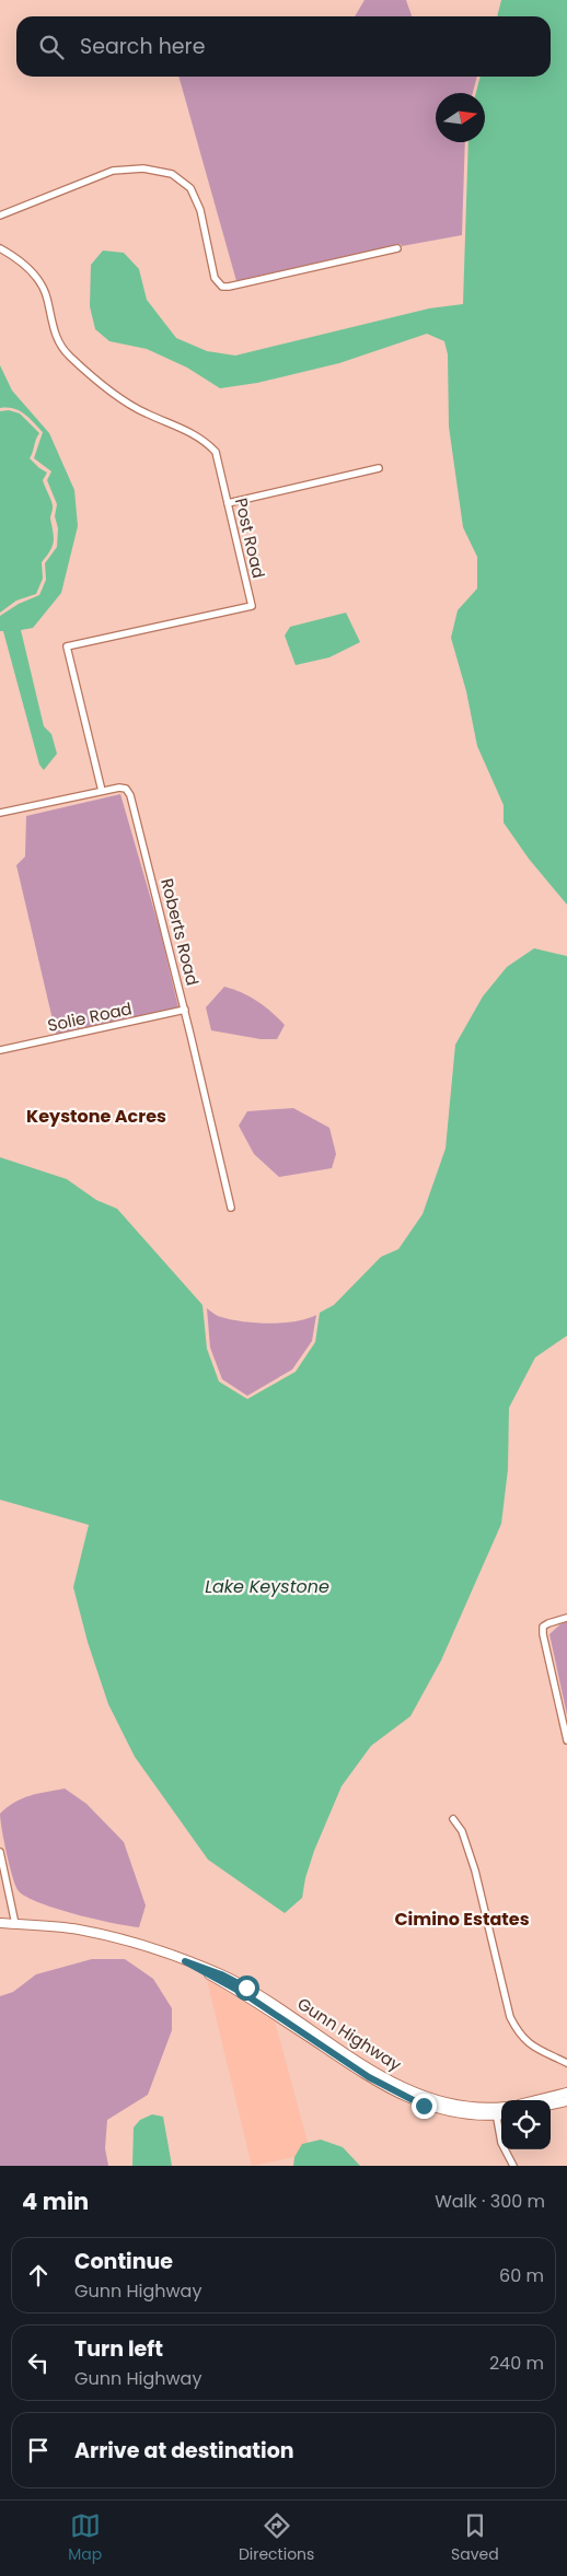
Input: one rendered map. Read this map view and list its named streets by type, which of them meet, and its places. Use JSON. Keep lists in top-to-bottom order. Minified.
{"streets":{"main road":["Gunn Highway"],"street":["Post Road","Roberts Road","Solie Road"]},"crossings":[["Post Road","Roberts Road"],["Roberts Road","Solie Road"]],"districts":["Keystone Acres","Cimino Estates"],"water":["Lake Keystone"],"north":"right","page":{"search":"Search here","heading":["4 min","Walk · 300 m"],"list":[["Continue","Gunn Highway","60 m"],["Turn left","Gunn Highway","240 m"],"Arrive at destination"],"nav":["Map","Directions","Saved"]}}
